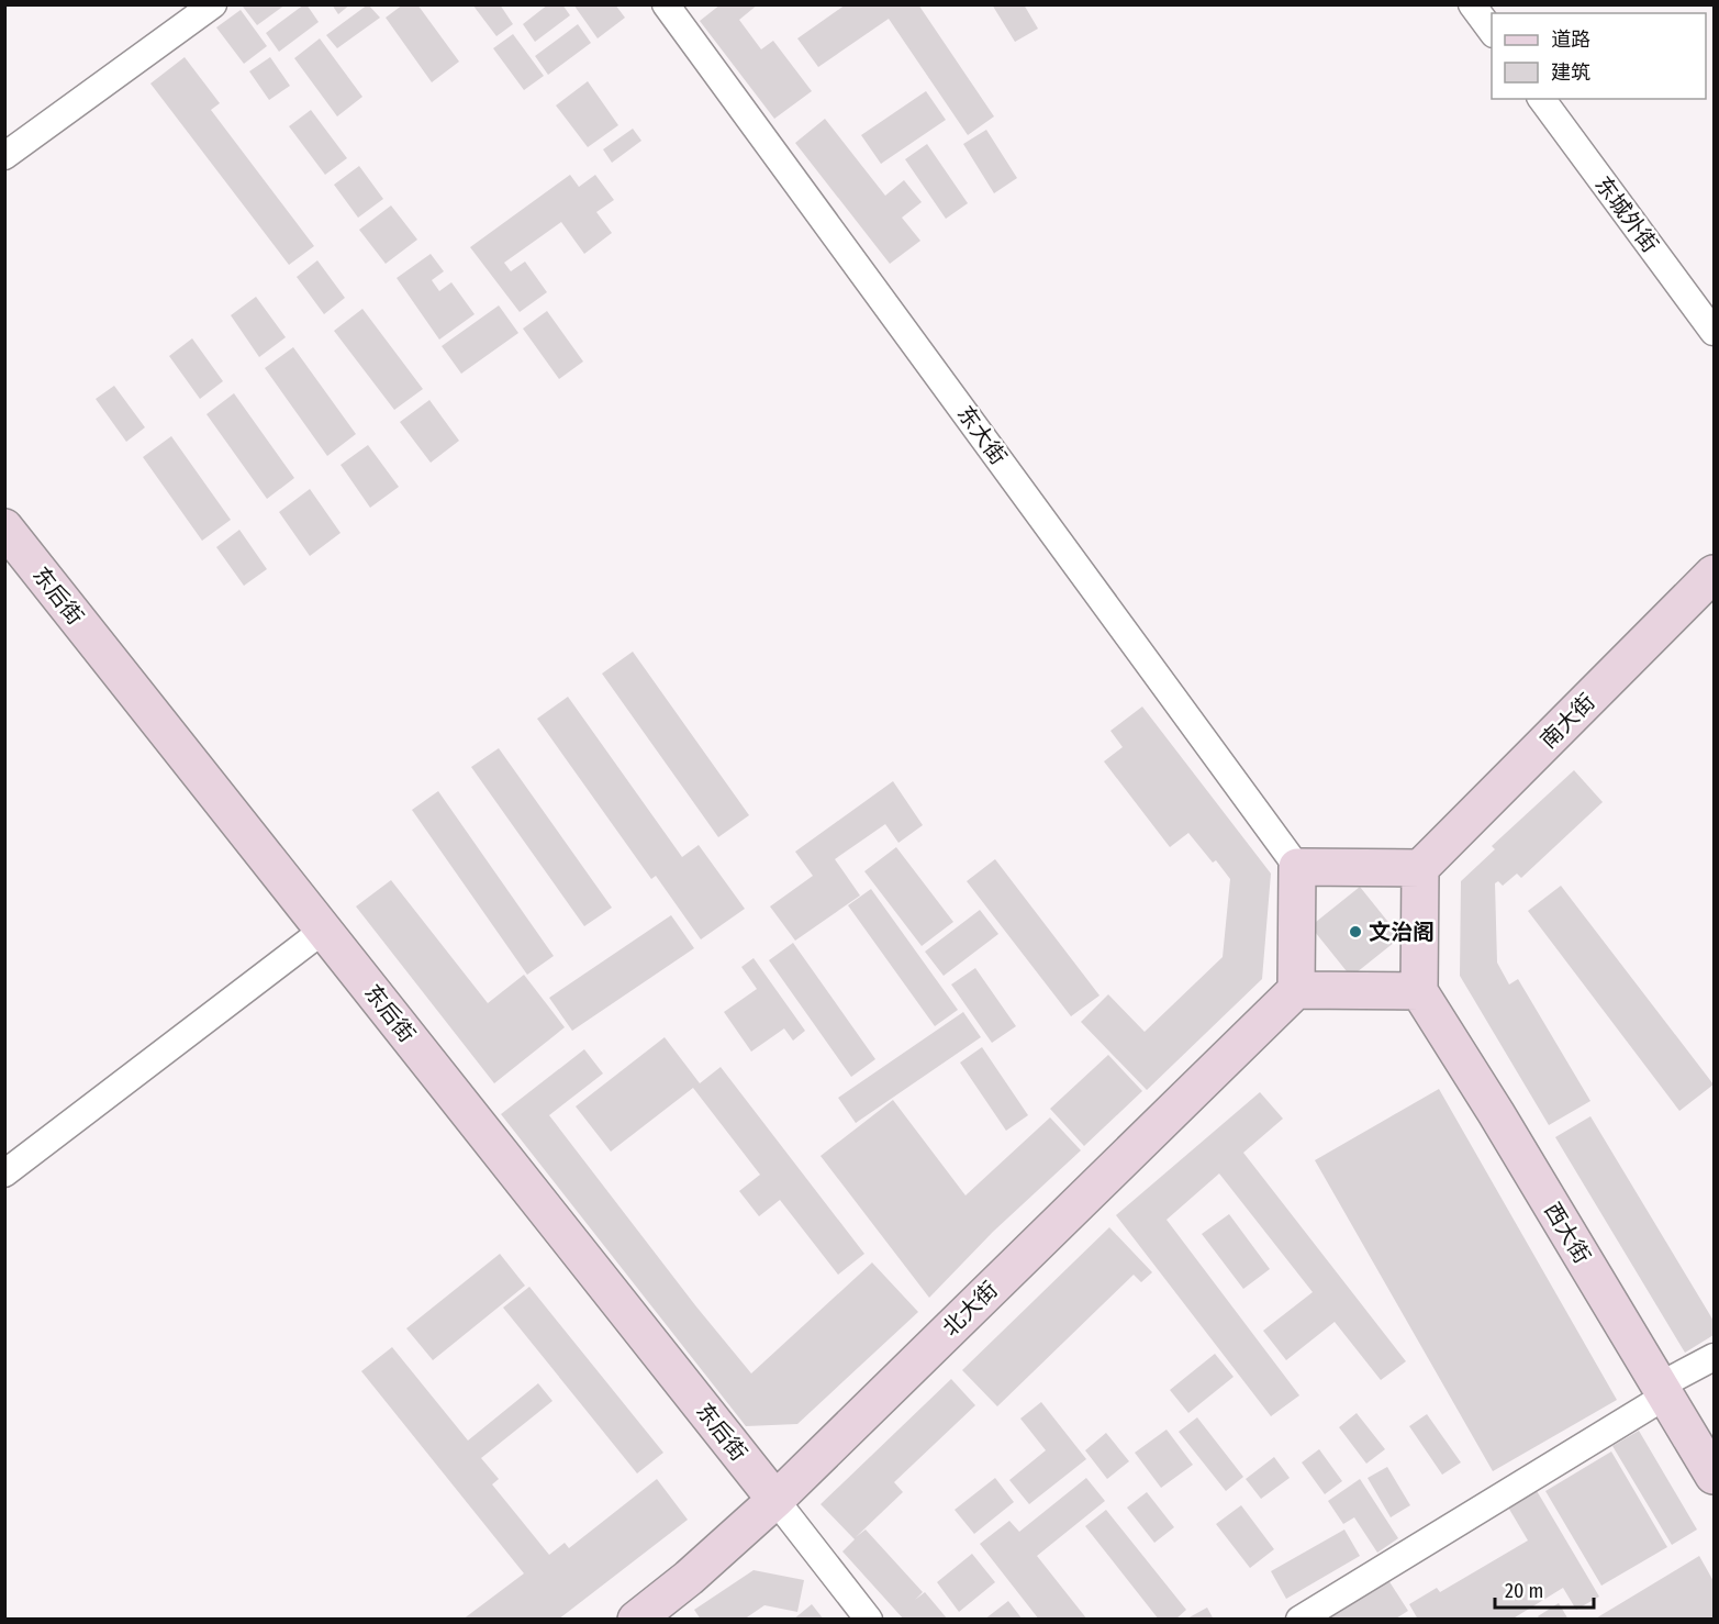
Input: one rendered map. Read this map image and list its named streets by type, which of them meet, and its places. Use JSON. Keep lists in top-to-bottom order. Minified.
{"streets":{"street":["东城外街","东大街","东后街","南大街","西大街","北大街"]},"crossings":[["东后街","北大街"]],"places":["文治阁"],"legend":["道路","建筑"],"scale_bar":"20 m"}
